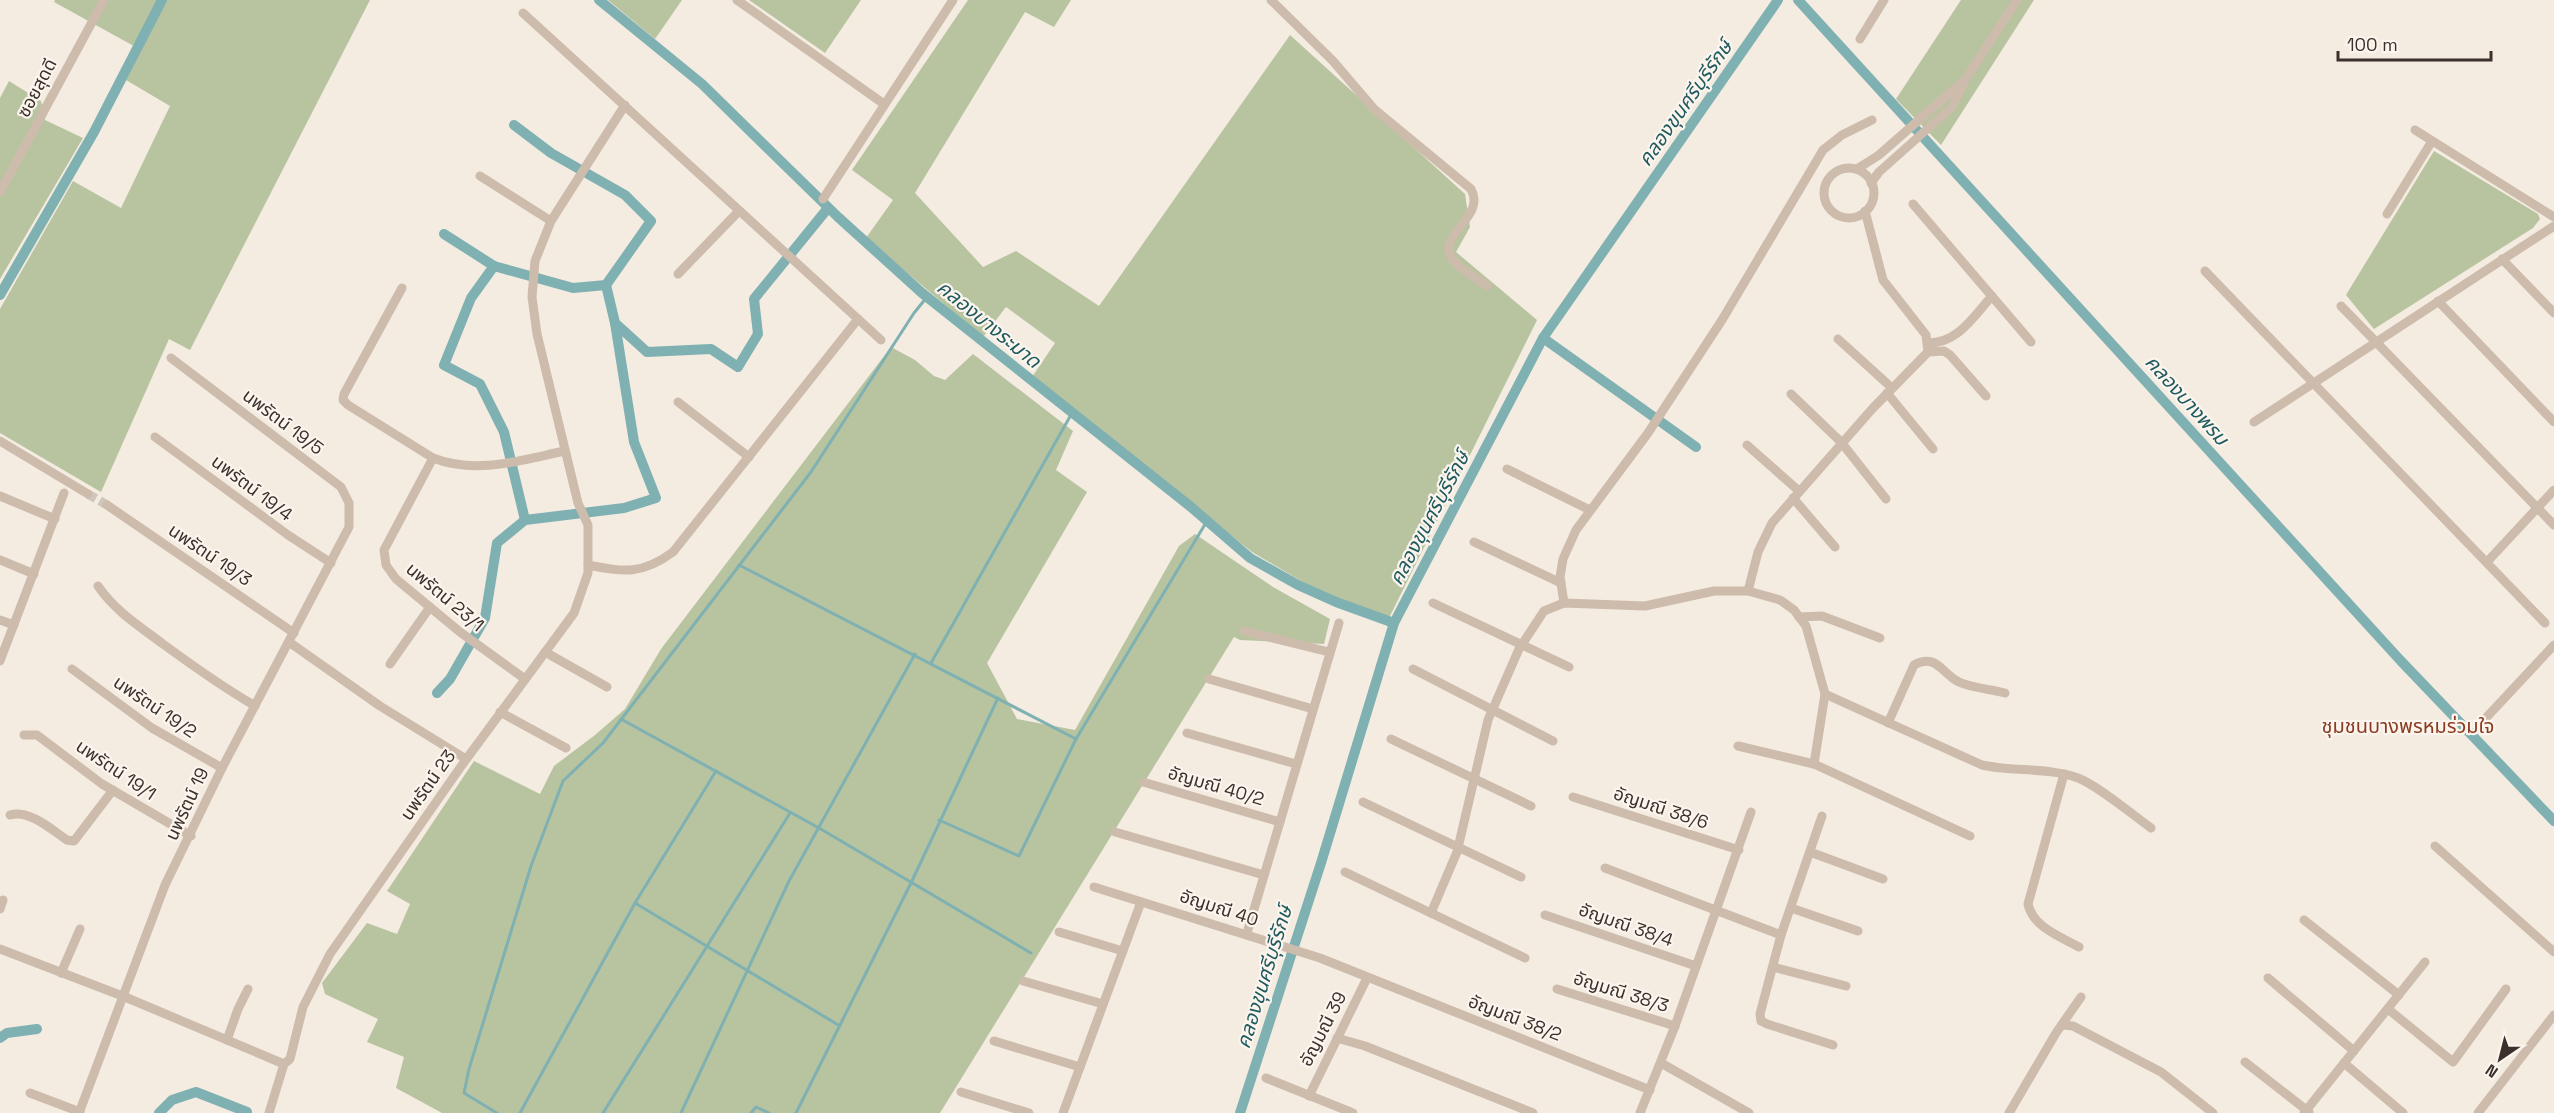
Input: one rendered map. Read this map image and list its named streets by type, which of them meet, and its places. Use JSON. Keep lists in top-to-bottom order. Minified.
{"streets":{"street":["ซอยสุดดี","นพรัตน์ 19/5","นพรัตน์ 19/4","นพรัตน์ 19/3","นพรัตน์ 23/1","นพรัตน์ 19/2","นพรัตน์ 19/1","นพรัตน์ 23","อัญมณี 40/2","นพรัตน์ 19","อัญมณี 38/6","อัญมณี 40","อัญมณี 38/4","อัญมณี 38/3","อัญมณี 38/2","อัญมณี 39"]},"crossings":[["นพรัตน์ 19/5","นพรัตน์ 19"],["นพรัตน์ 19/4","นพรัตน์ 19"],["นพรัตน์ 19/3","นพรัตน์ 23"],["นพรัตน์ 19/3","นพรัตน์ 19"],["นพรัตน์ 23/1","นพรัตน์ 23"],["นพรัตน์ 19/2","นพรัตน์ 19"],["นพรัตน์ 19/1","นพรัตน์ 19"],["อัญมณี 40","อัญมณี 38/2"],["อัญมณี 40","อัญมณี 39"],["อัญมณี 38/2","อัญมณี 39"]],"districts":["ชุมชนบางพรหมร่วมใจ"],"water":["คลองขุนศรีบุรีรักษ์","คลองบางระมาด","คลองบางพรม"],"scale_bar":"100 m","north":"bottom left"}
